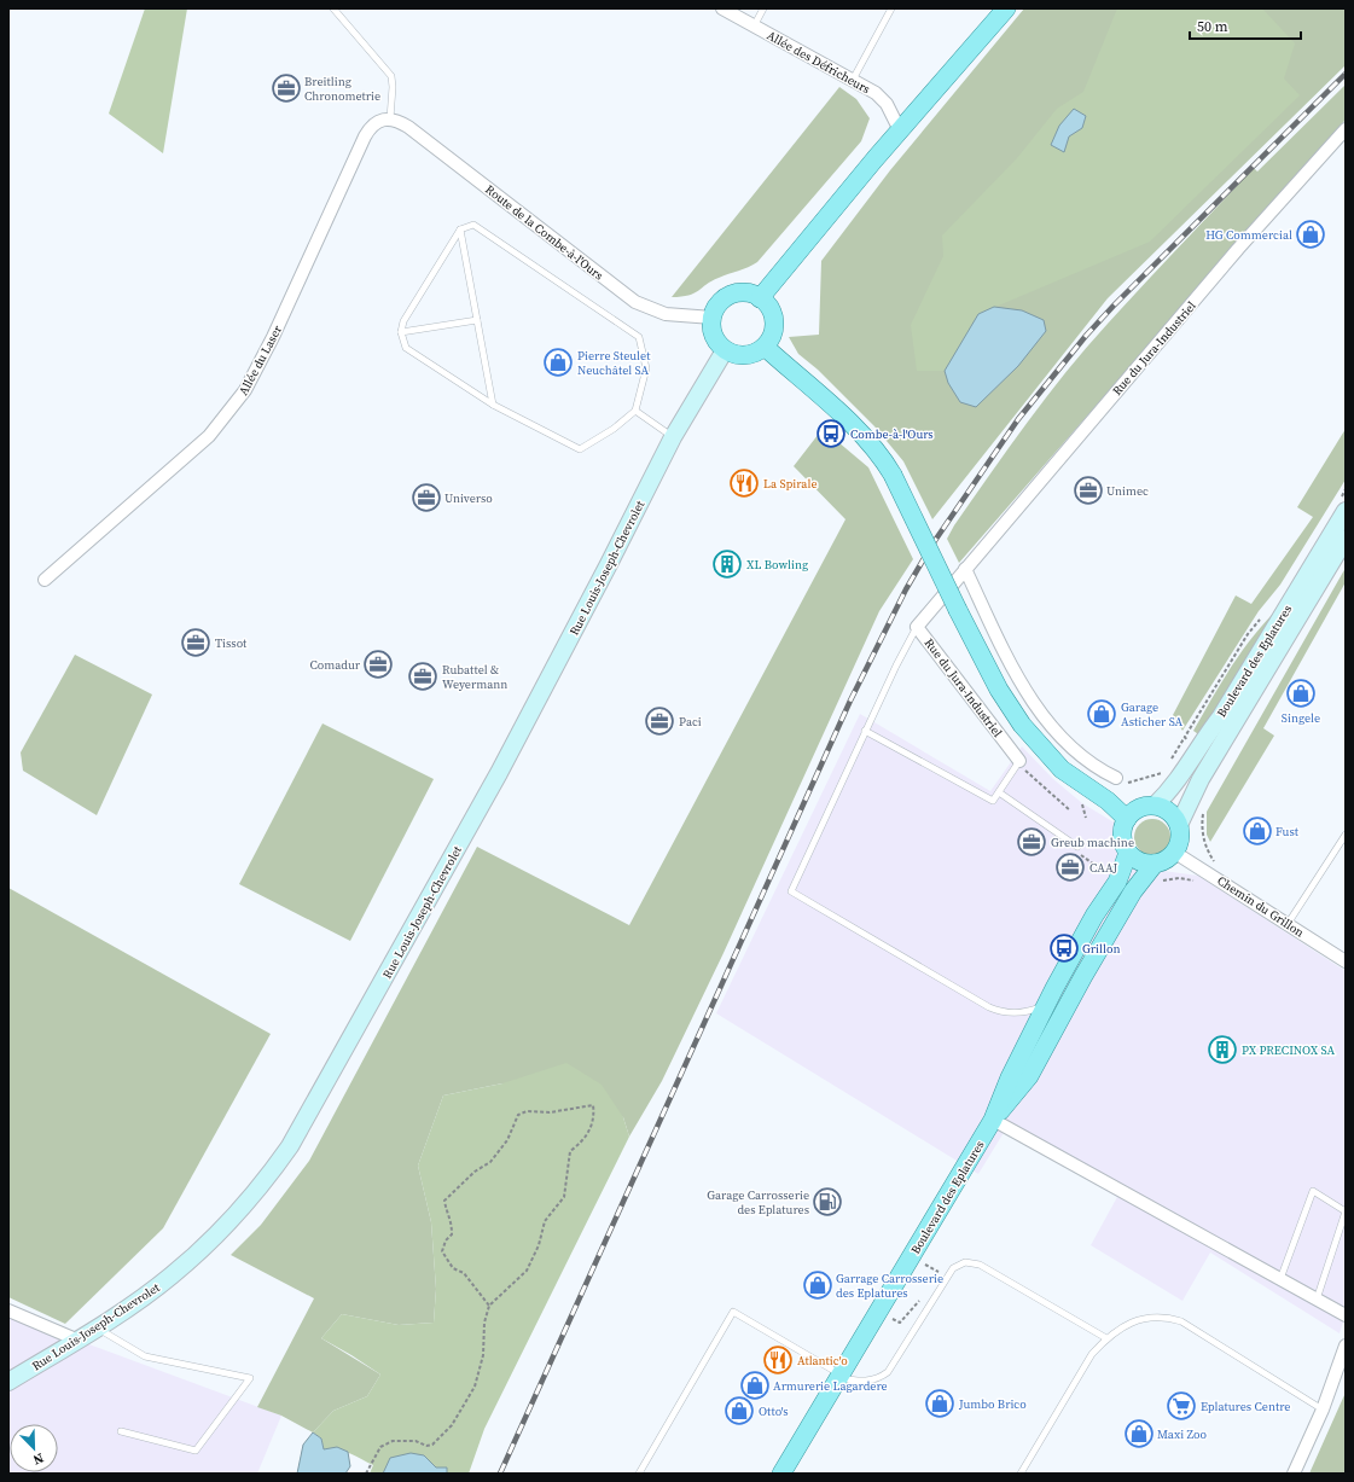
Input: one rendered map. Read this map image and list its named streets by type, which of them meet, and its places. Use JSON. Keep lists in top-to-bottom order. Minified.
{"streets":{"main road":["Rue Louis-Joseph-Chevrolet","Boulevard des Eplatures"],"street":["Allée des Défricheurs","Route de la Combe-à-l'Ours","Rue du Jura-Industriel","Allée du Laser","Chemin du Grillon"]},"crossings":[["Route de la Combe-à-l'Ours","Allée du Laser"],["Route de la Combe-à-l'Ours","Rue Louis-Joseph-Chevrolet"],["Boulevard des Eplatures","Chemin du Grillon"]],"places":{"office":["Breitling Chronometrie","Unimec","Universo","Tissot","Comadur","Rubattel & Weyermann","Paci","Greub machine","CAAJ"],"shop":["HG Commercial","Pierre Steulet Neuchâtel SA","Singele","Garage Asticher SA","Fust","Garrage Carrosserie des Eplatures","Armurerie Lagardere","Jumbo Brico","Otto's","Maxi Zoo"],"bus stop":["Combe-à-l'Ours","Grillon"],"restaurant":["La Spirale","Atlantic'o"],"building":["XL Bowling","PX PRECINOX SA"],"fuel station":["Garage Carrosserie des Eplatures"],"supermarket":["Eplatures Centre"]},"scale_bar":"50 m","north":"bottom right"}
